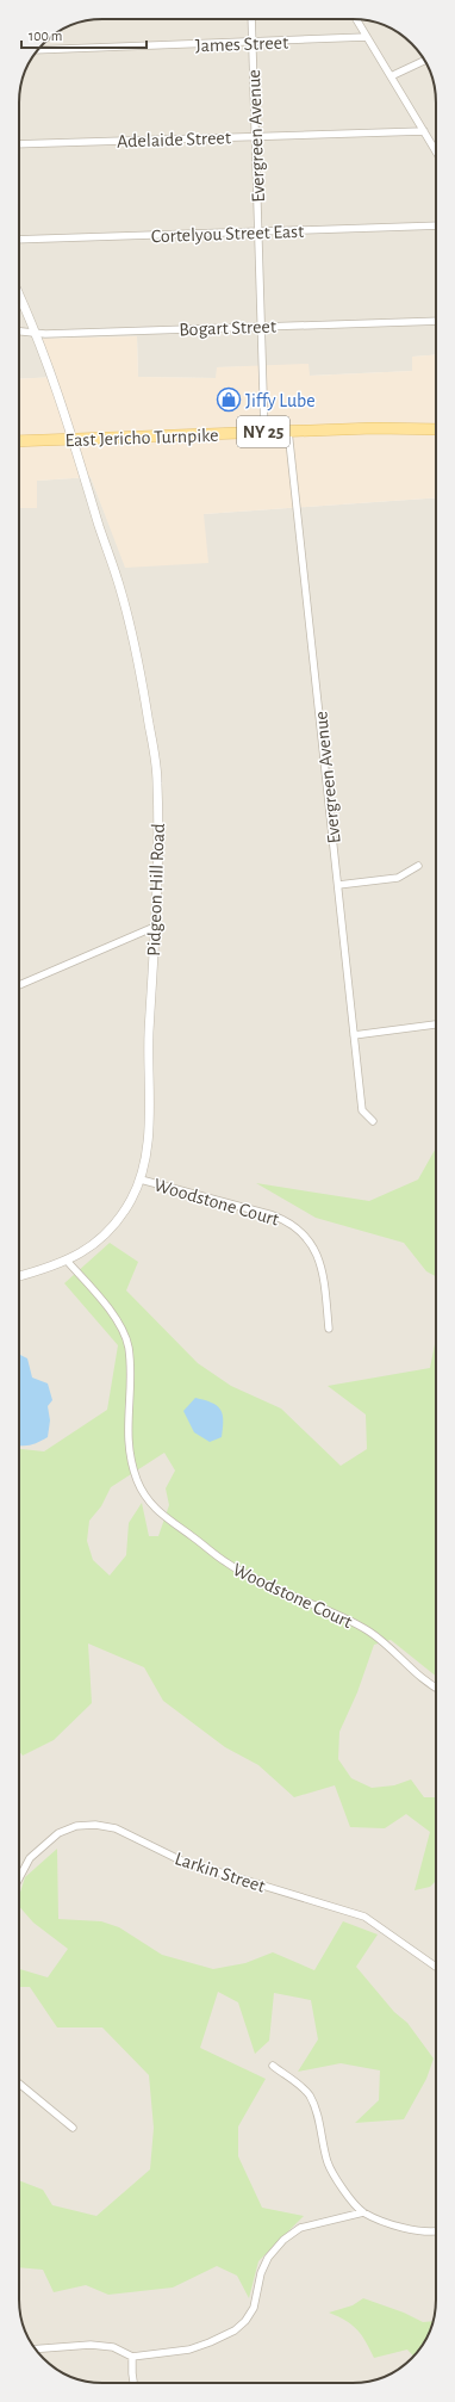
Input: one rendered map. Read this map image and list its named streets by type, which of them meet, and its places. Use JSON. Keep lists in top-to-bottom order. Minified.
{"streets":{"main road":["NY 25","East Jericho Turnpike"],"street":["James Street","Evergreen Avenue","Adelaide Street","Cortelyou Street East","Bogart Street","Pidgeon Hill Road","Woodstone Court","Larkin Street"]},"crossings":[["James Street","Evergreen Avenue"],["Evergreen Avenue","Adelaide Street"],["Evergreen Avenue","Cortelyou Street East"],["Evergreen Avenue","Bogart Street"],["Evergreen Avenue","East Jericho Turnpike"],["Bogart Street","Pidgeon Hill Road"],["East Jericho Turnpike","Pidgeon Hill Road"],["Pidgeon Hill Road","Woodstone Court"]],"places":{"shop":["Jiffy Lube"]},"scale_bar":"100 m"}
